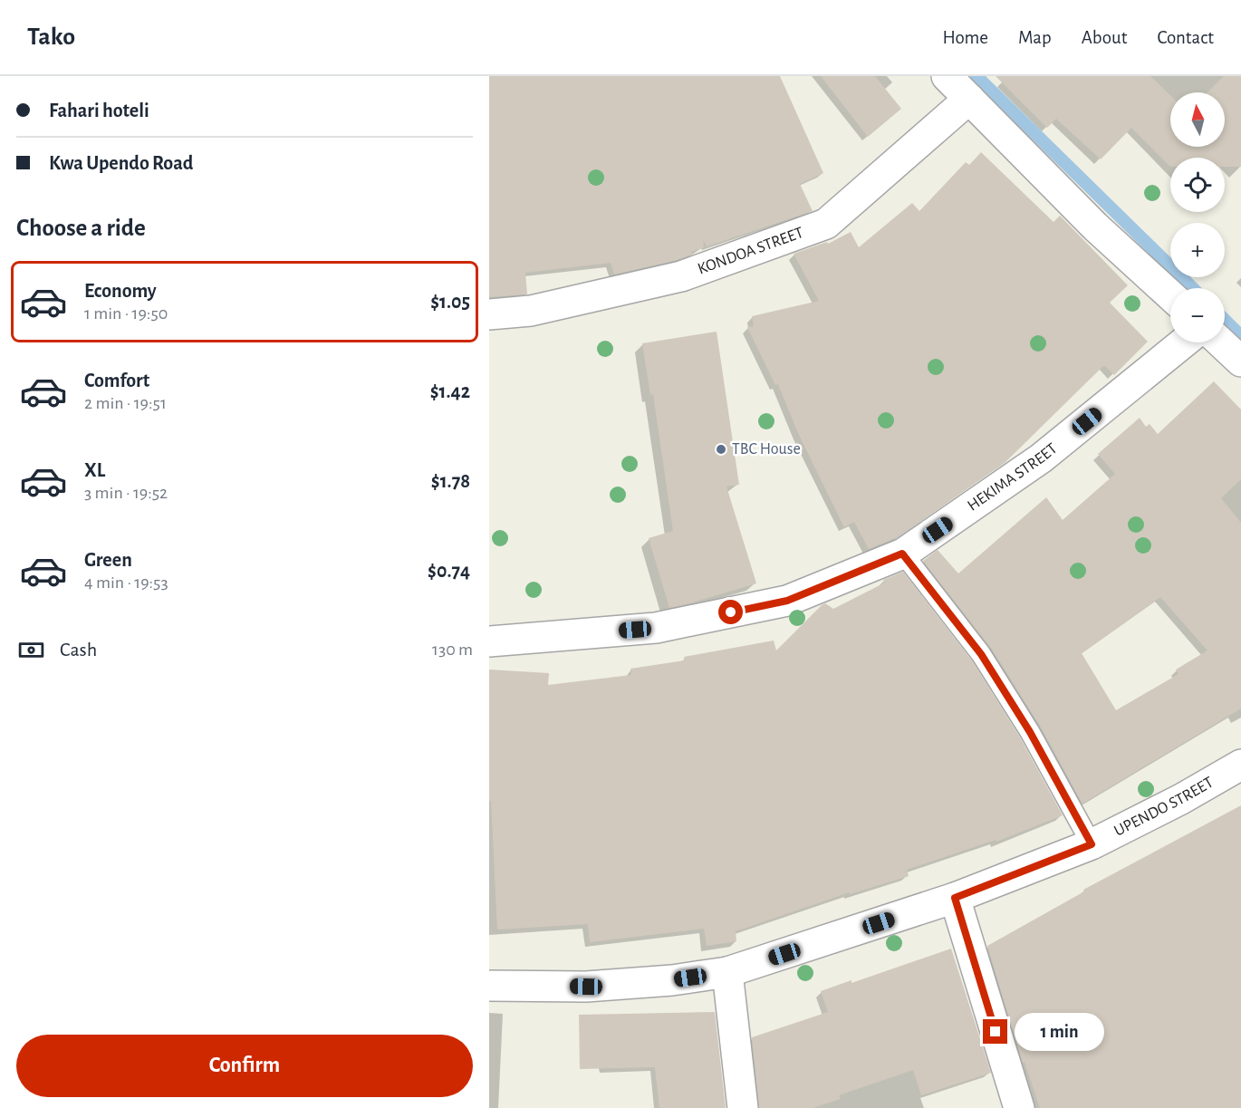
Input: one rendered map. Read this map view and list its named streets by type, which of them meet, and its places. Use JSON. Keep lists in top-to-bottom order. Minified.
{"streets":{"street":["KONDOA STREET","HEKIMA STREET","UPENDO STREET"]},"places":["TBC House"],"north":"top","page":{"header":"Tako","nav":["Home","Map","About","Contact"],"banner":["Fahari hoteli","Kwa Upendo Road"],"map_buttons":["+","−"],"heading":"Choose a ride","list":[{"name":"Economy","note":"1 min · 19:50","value":"$1.05"},{"name":"Comfort","note":"2 min · 19:51","value":"$1.42"},{"name":"XL","note":"3 min · 19:52","value":"$1.78"},{"name":"Green","note":"4 min · 19:53","value":"$0.74"}],"pay":["Cash","130 m"],"bubble":"1 min","buttons":"Confirm"}}
